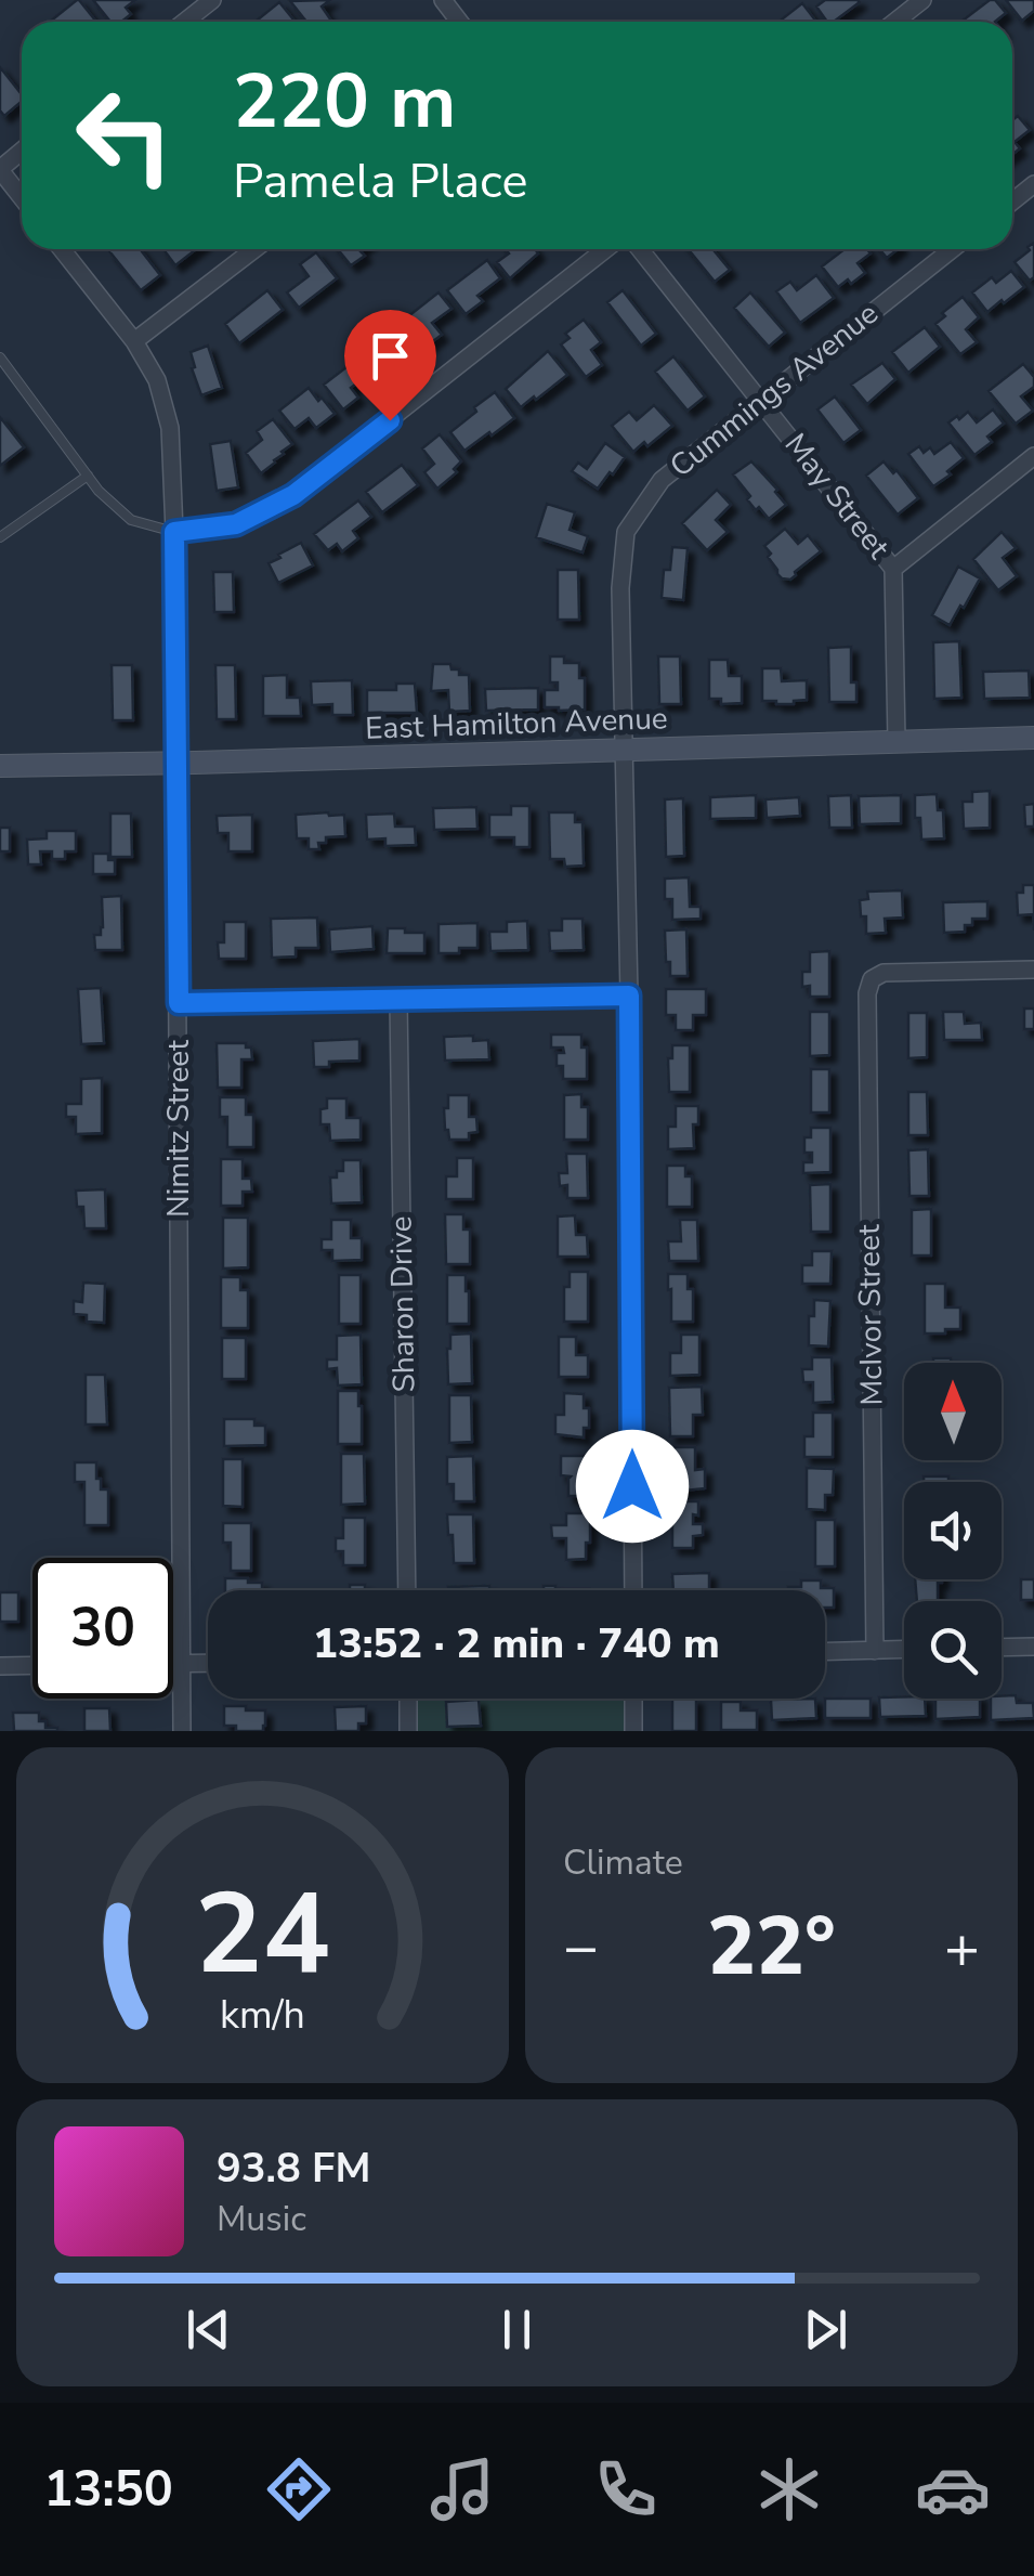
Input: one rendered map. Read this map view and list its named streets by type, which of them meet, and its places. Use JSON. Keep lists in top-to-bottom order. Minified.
{"streets":{"street":["Cummings Avenue","May Street","East Hamilton Avenue","Nimitz Street","Sharon Drive","McIvor Street"]},"crossings":[["Cummings Avenue","May Street"],["Cummings Avenue","East Hamilton Avenue"],["May Street","East Hamilton Avenue"],["East Hamilton Avenue","Nimitz Street"]],"north":"top","page":{"turn":["220 m","Pamela Place"],"limit":"30","trip":"13:52 · 2 min · 740 m","tile":"Climate","heat":["−","22°","+"],"song":["93.8 FM","Music"],"tabs":"13:50","gauge":["24","km/h"]}}
